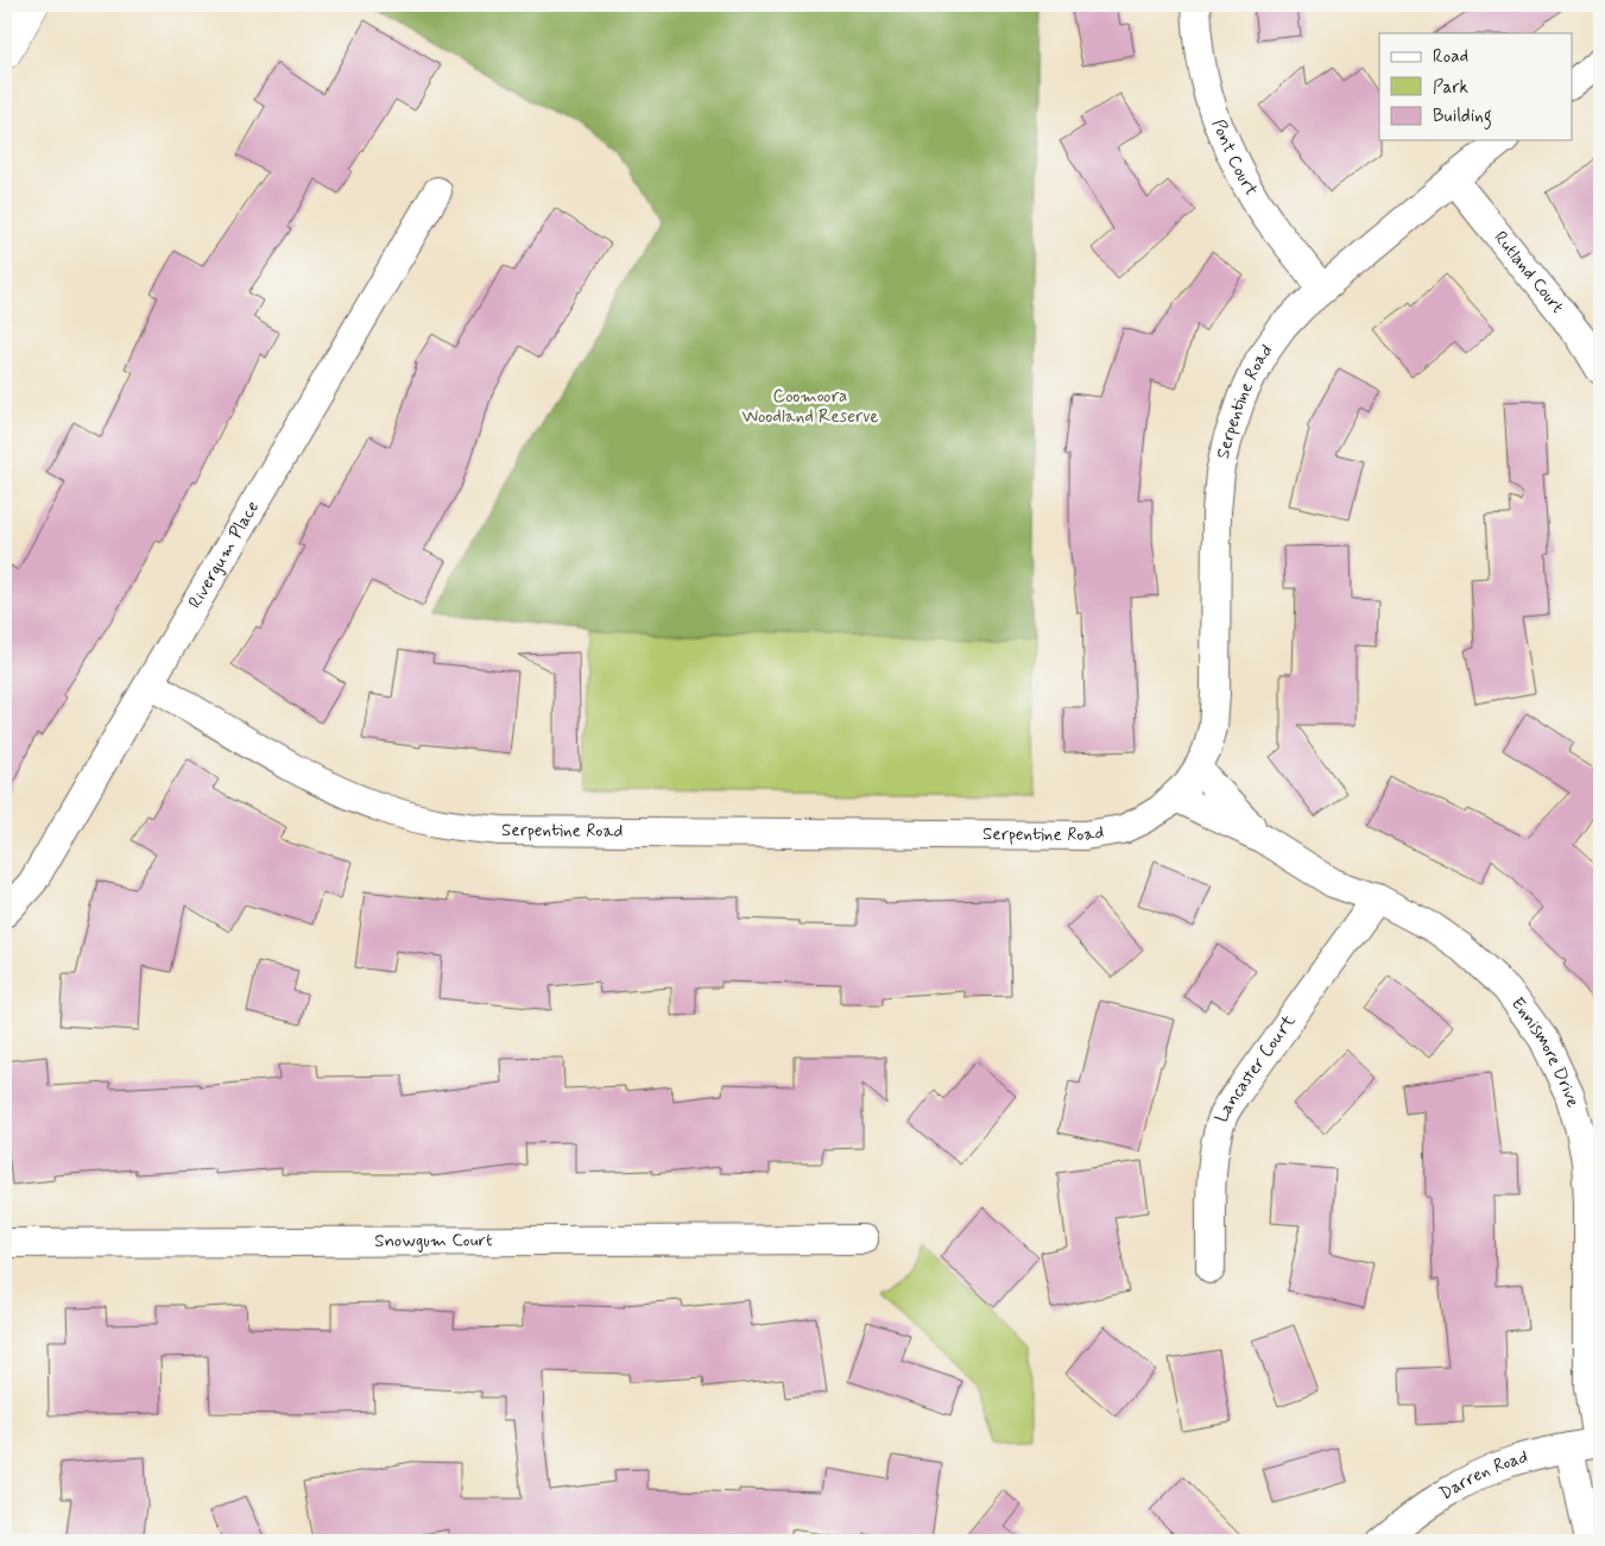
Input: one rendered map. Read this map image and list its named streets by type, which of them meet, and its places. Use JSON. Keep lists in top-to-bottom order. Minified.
{"streets":{"street":["Pont Court","Rutland Court","Serpentine Road","Rivergum Place","Ennismore Drive","Lancaster Court","Snowgum Court","Darren Road"]},"crossings":[["Pont Court","Serpentine Road"],["Rutland Court","Serpentine Road"],["Serpentine Road","Rivergum Place"],["Serpentine Road","Ennismore Drive"],["Ennismore Drive","Lancaster Court"],["Ennismore Drive","Darren Road"]],"parks":["Coomoora Woodland Reserve"],"legend":["Road","Park","Building"]}
